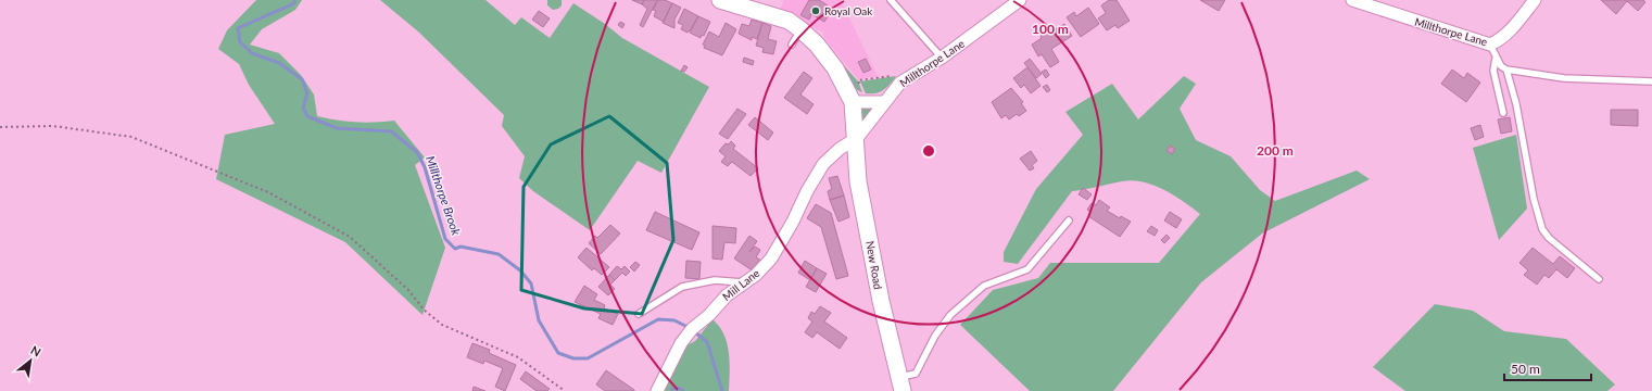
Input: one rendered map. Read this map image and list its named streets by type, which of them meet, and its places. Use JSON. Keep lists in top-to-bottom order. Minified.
{"streets":{"main road":["New Road"],"street":["Millthorpe Lane","Mill Lane"]},"crossings":[["Millthorpe Lane","New Road"],["Millthorpe Lane","Mill Lane"],["New Road","Mill Lane"]],"water":["Millthorpe Brook"],"places":["Royal Oak"],"scale_bar":"50 m","north":"top right","rings":["100 m","200 m"]}
